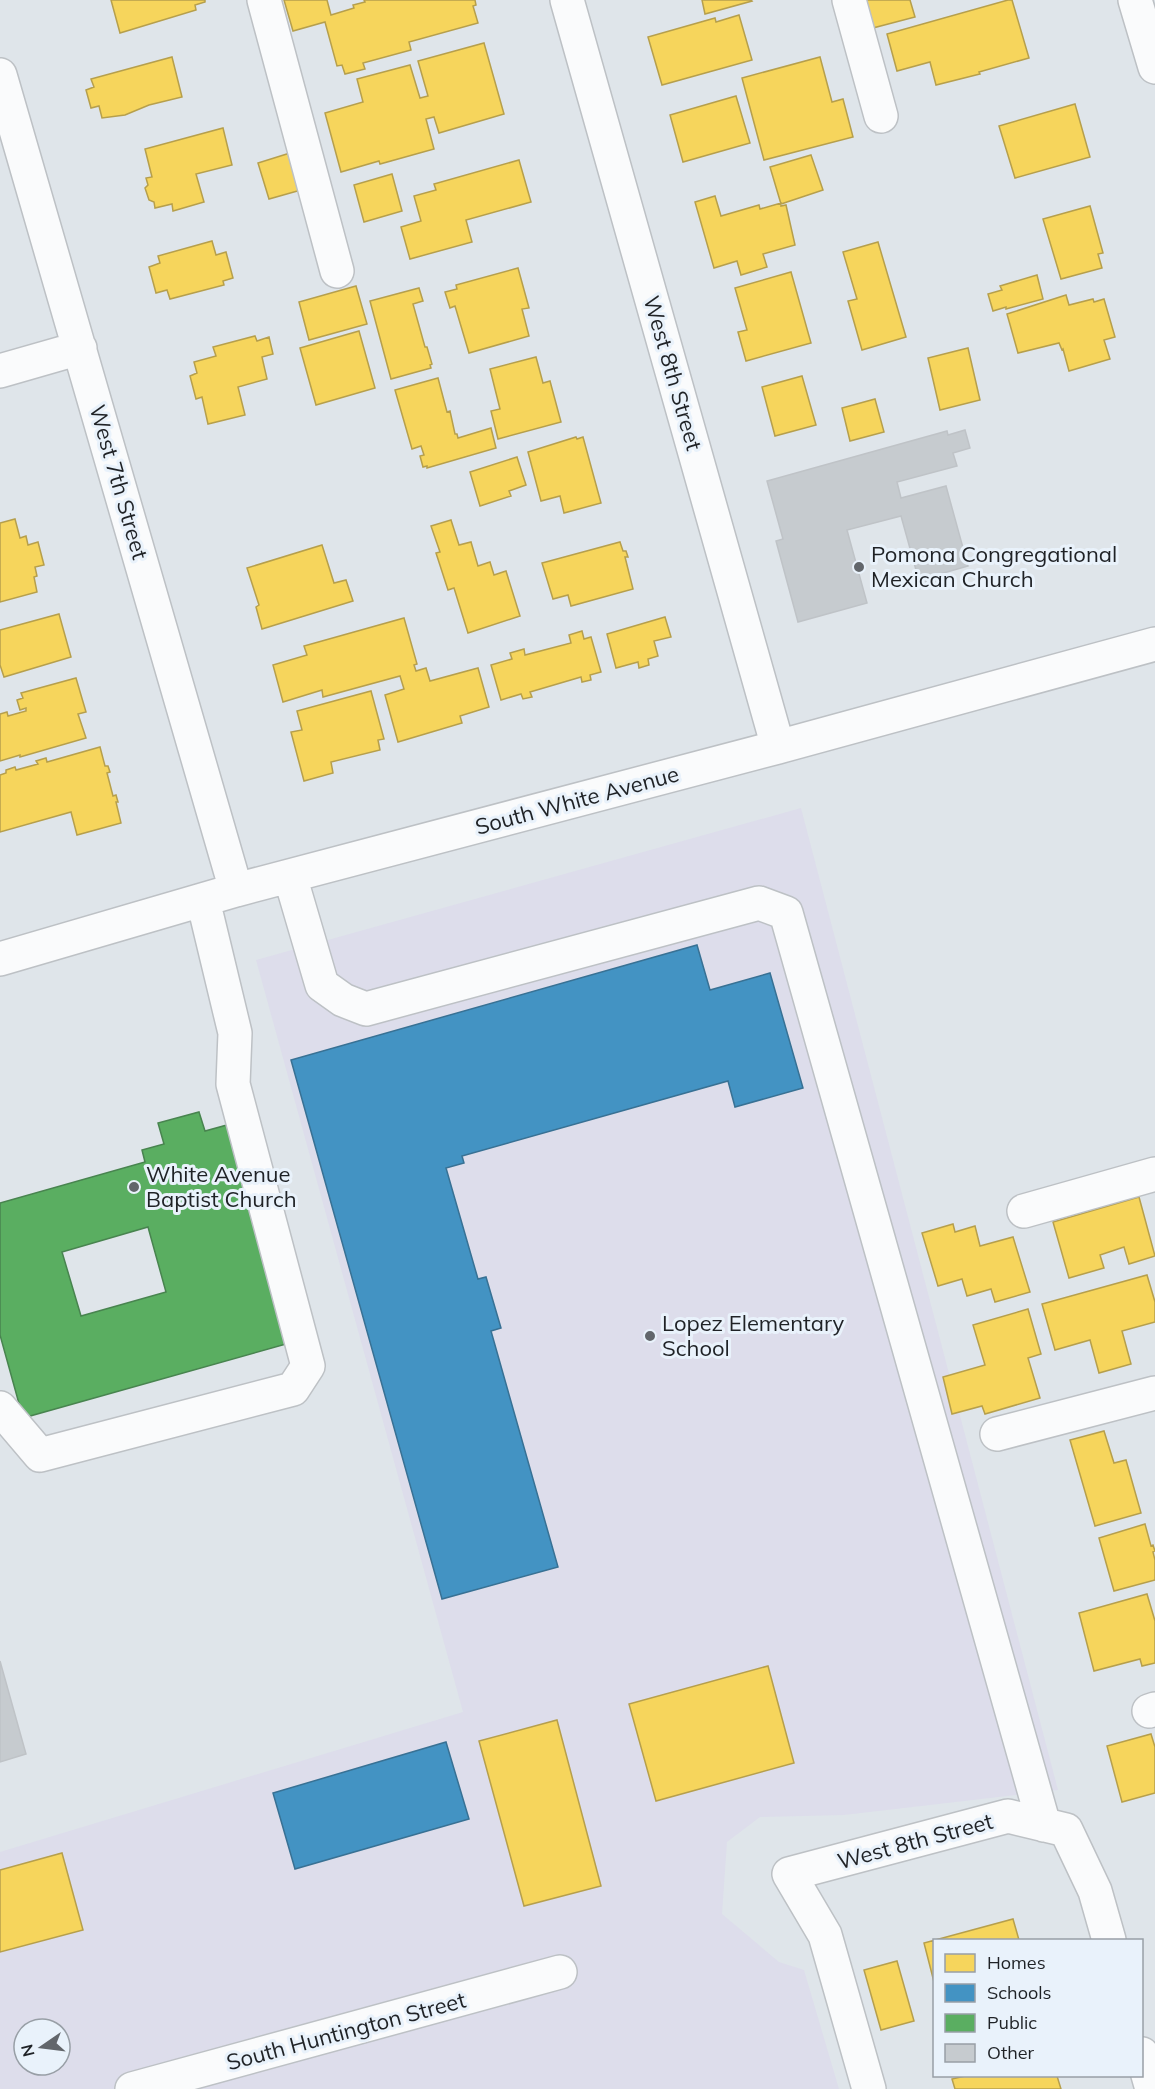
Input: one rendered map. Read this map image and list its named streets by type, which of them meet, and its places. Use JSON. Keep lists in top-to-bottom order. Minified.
{"streets":{"street":["West 8th Street","West 7th Street","South White Avenue","South Huntington Street"]},"crossings":[["West 8th Street","South White Avenue"],["West 7th Street","South White Avenue"]],"places":["Pomona Congregational Mexican Church","White Avenue Baptist Church","Lopez Elementary School"],"legend":["Homes","Schools","Public","Other"],"north":"left"}
